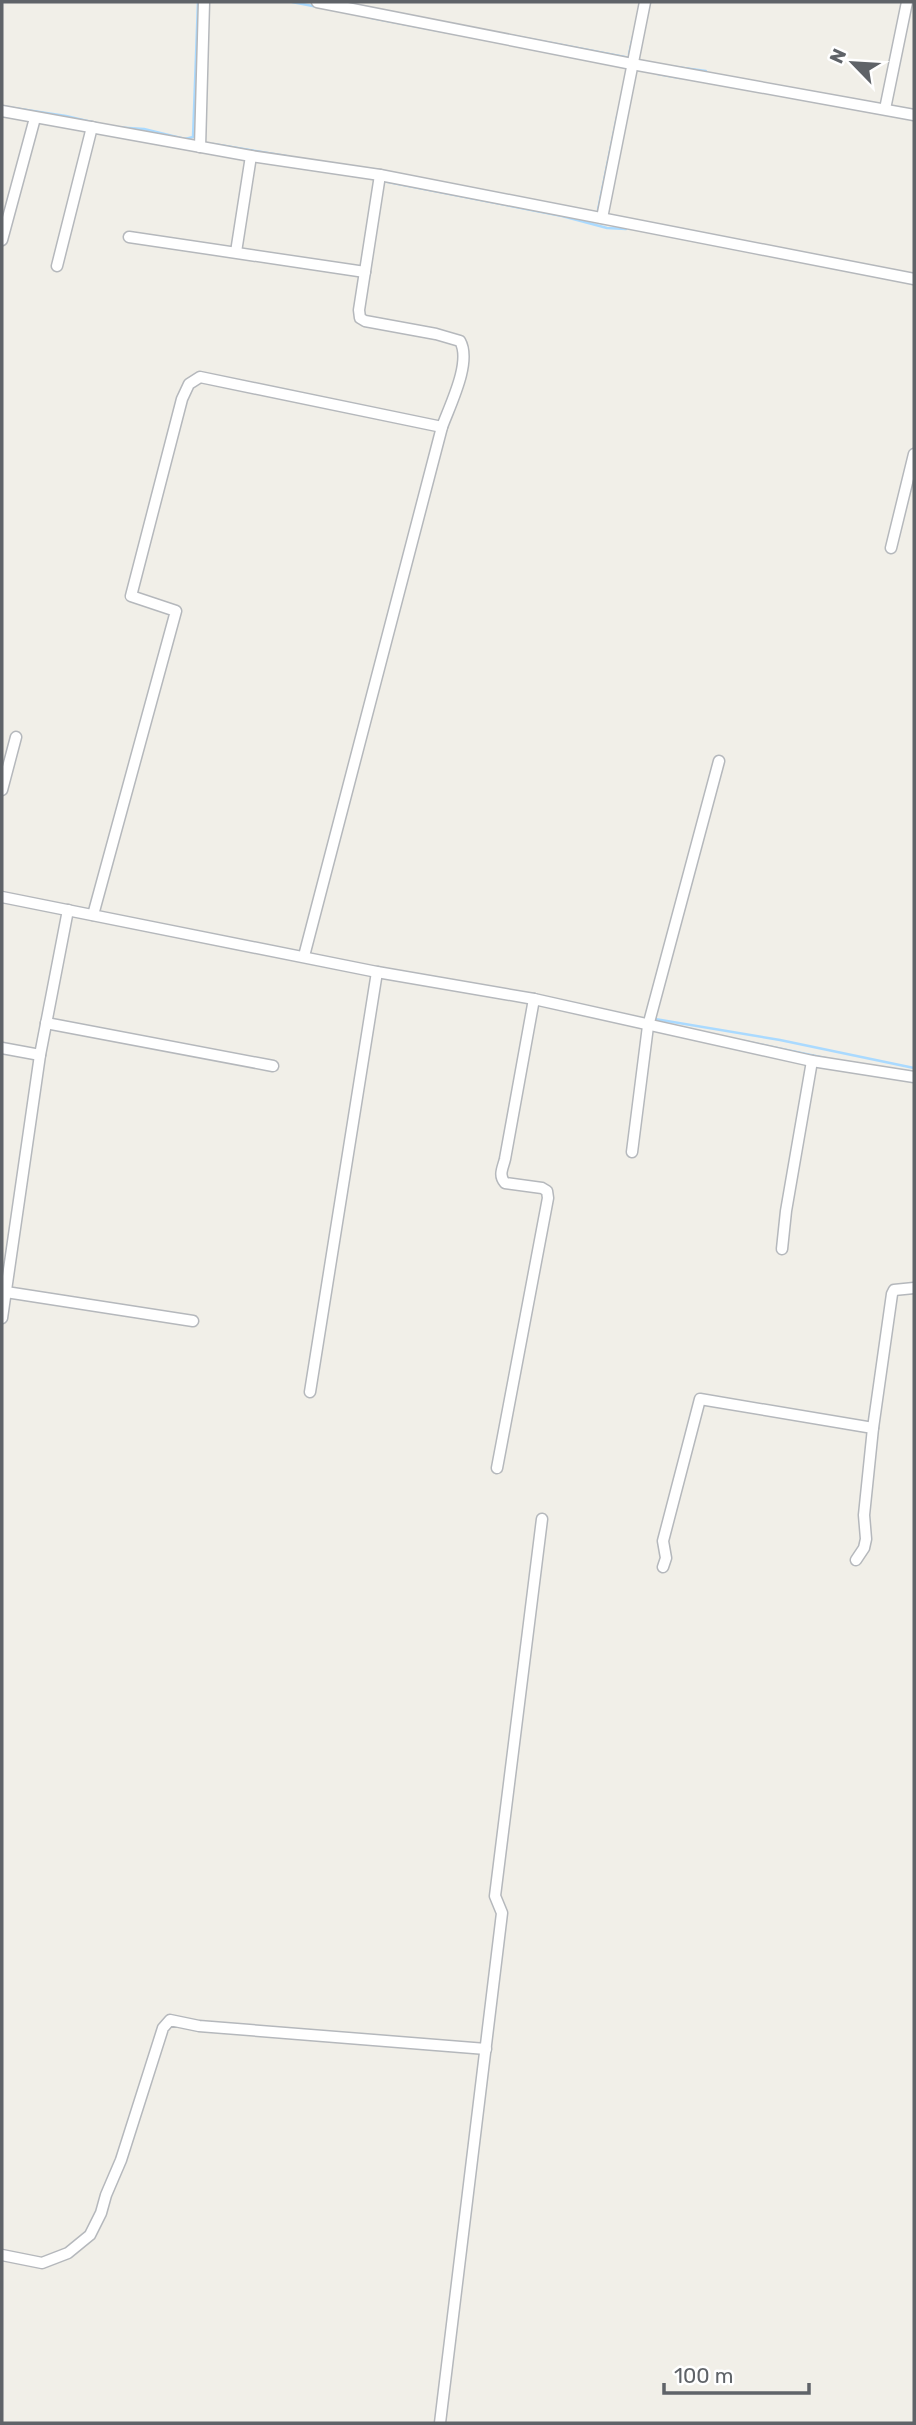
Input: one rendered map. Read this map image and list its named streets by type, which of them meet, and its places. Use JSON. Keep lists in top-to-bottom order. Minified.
{"scale_bar":"100 m","north":"top left"}
